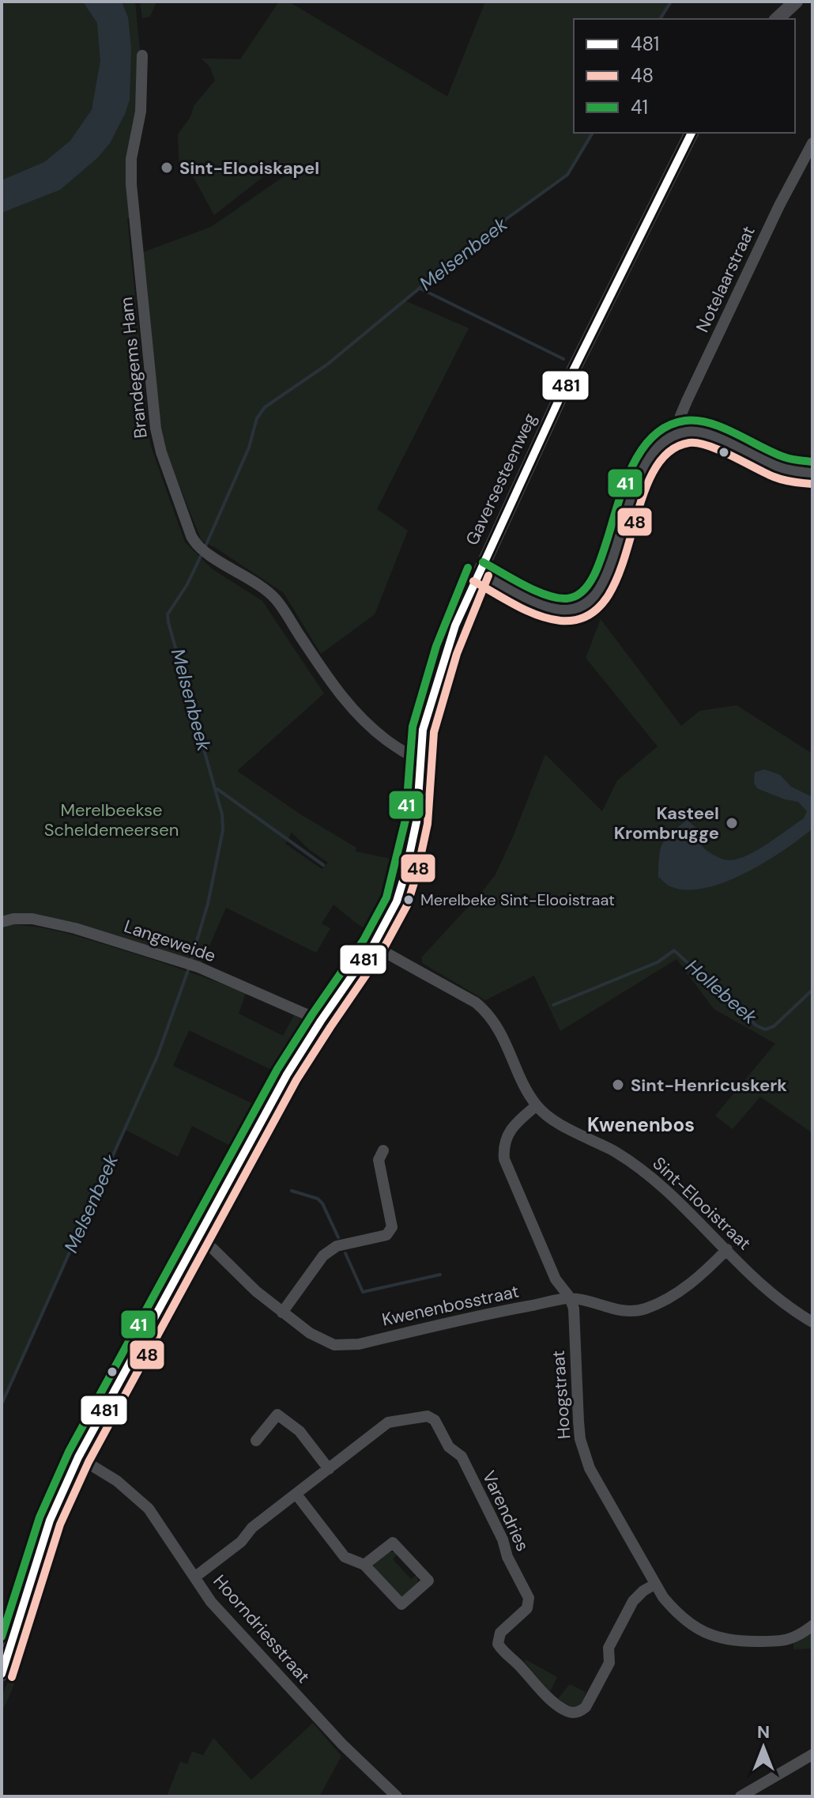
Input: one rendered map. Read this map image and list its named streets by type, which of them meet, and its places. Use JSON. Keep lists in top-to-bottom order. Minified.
{"streets":{"street":["Notelaarstraat","Brandegems Ham","Gaversesteenweg","Langeweide","Sint-Elooistraat","Kwenenbosstraat","Hoogstraat","Varendries","Hoorndriesstraat"]},"crossings":[["Brandegems Ham","Gaversesteenweg"],["Gaversesteenweg","Langeweide"],["Gaversesteenweg","Sint-Elooistraat"],["Gaversesteenweg","Kwenenbosstraat"],["Gaversesteenweg","Hoorndriesstraat"],["Sint-Elooistraat","Kwenenbosstraat"],["Sint-Elooistraat","Hoogstraat"],["Kwenenbosstraat","Hoogstraat"],["Hoogstraat","Varendries"],["Varendries","Hoorndriesstraat"]],"districts":["Kwenenbos"],"water":["Melsenbeek","Hollebeek"],"parks":["Merelbeekse Scheldemeersen"],"places":["Sint-Elooiskapel","Kasteel Krombrugge","Merelbeke Sint-Elooistraat","Sint-Henricuskerk"],"lines":["transit line 481","transit line 41","transit line 48"],"legend":["481","48","41"],"north":"top"}
